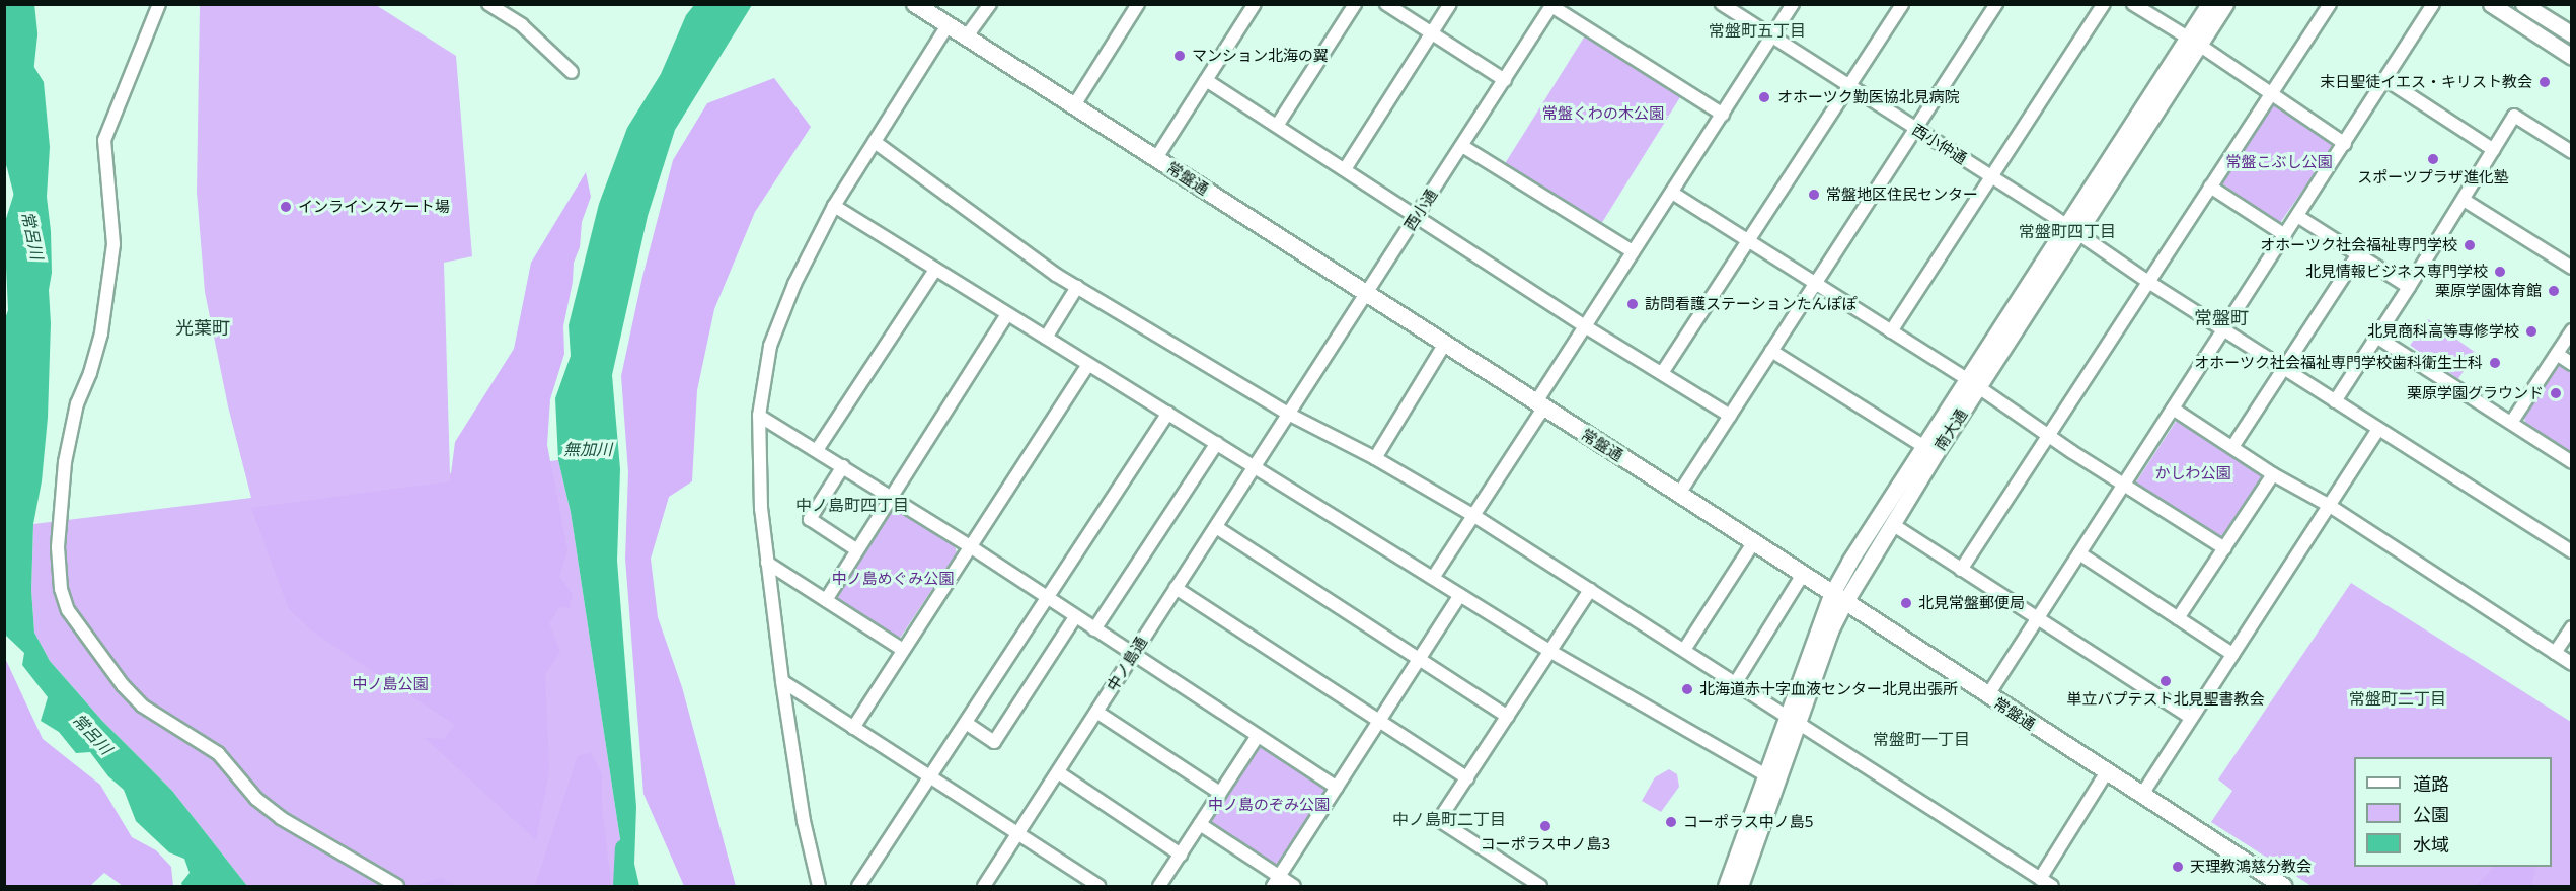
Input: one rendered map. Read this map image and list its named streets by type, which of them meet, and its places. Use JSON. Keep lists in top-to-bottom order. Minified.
{"streets":{"main road":["常盤通"],"street":["西小仲通","西小通","南大通","中ノ島通"]},"crossings":[["西小仲通","南大通"],["常盤通","西小通"],["常盤通","南大通"],["西小通","中ノ島通"]],"districts":["常盤町五丁目","常盤町四丁目","常盤町","光葉町","中ノ島町四丁目","常盤町二丁目","常盤町一丁目","中ノ島町二丁目"],"water":["常呂川","無加川"],"parks":["常盤くわの木公園","常盤こぶし公園","かしわ公園","中ノ島めぐみ公園","中ノ島公園","中ノ島のぞみ公園"],"places":["マンション北海の翼","末日聖徒イエス・キリスト教会","オホーツク勤医協北見病院","スポーツプラザ進化塾","常盤地区住民センター","インラインスケート場","オホーツク社会福祉専門学校","北見情報ビジネス専門学校","栗原学園体育館","訪問看護ステーションたんぽぽ","北見商科高等専修学校","オホーツク社会福祉専門学校歯科衛生士科","栗原学園グラウンド","北見常盤郵便局","単立バプテスト北見聖書教会","北海道赤十字血液センター北見出張所","コーポラス中ノ島5","コーポラス中ノ島3","天理教鴻慈分教会"],"legend":["道路","公園","水域"]}
